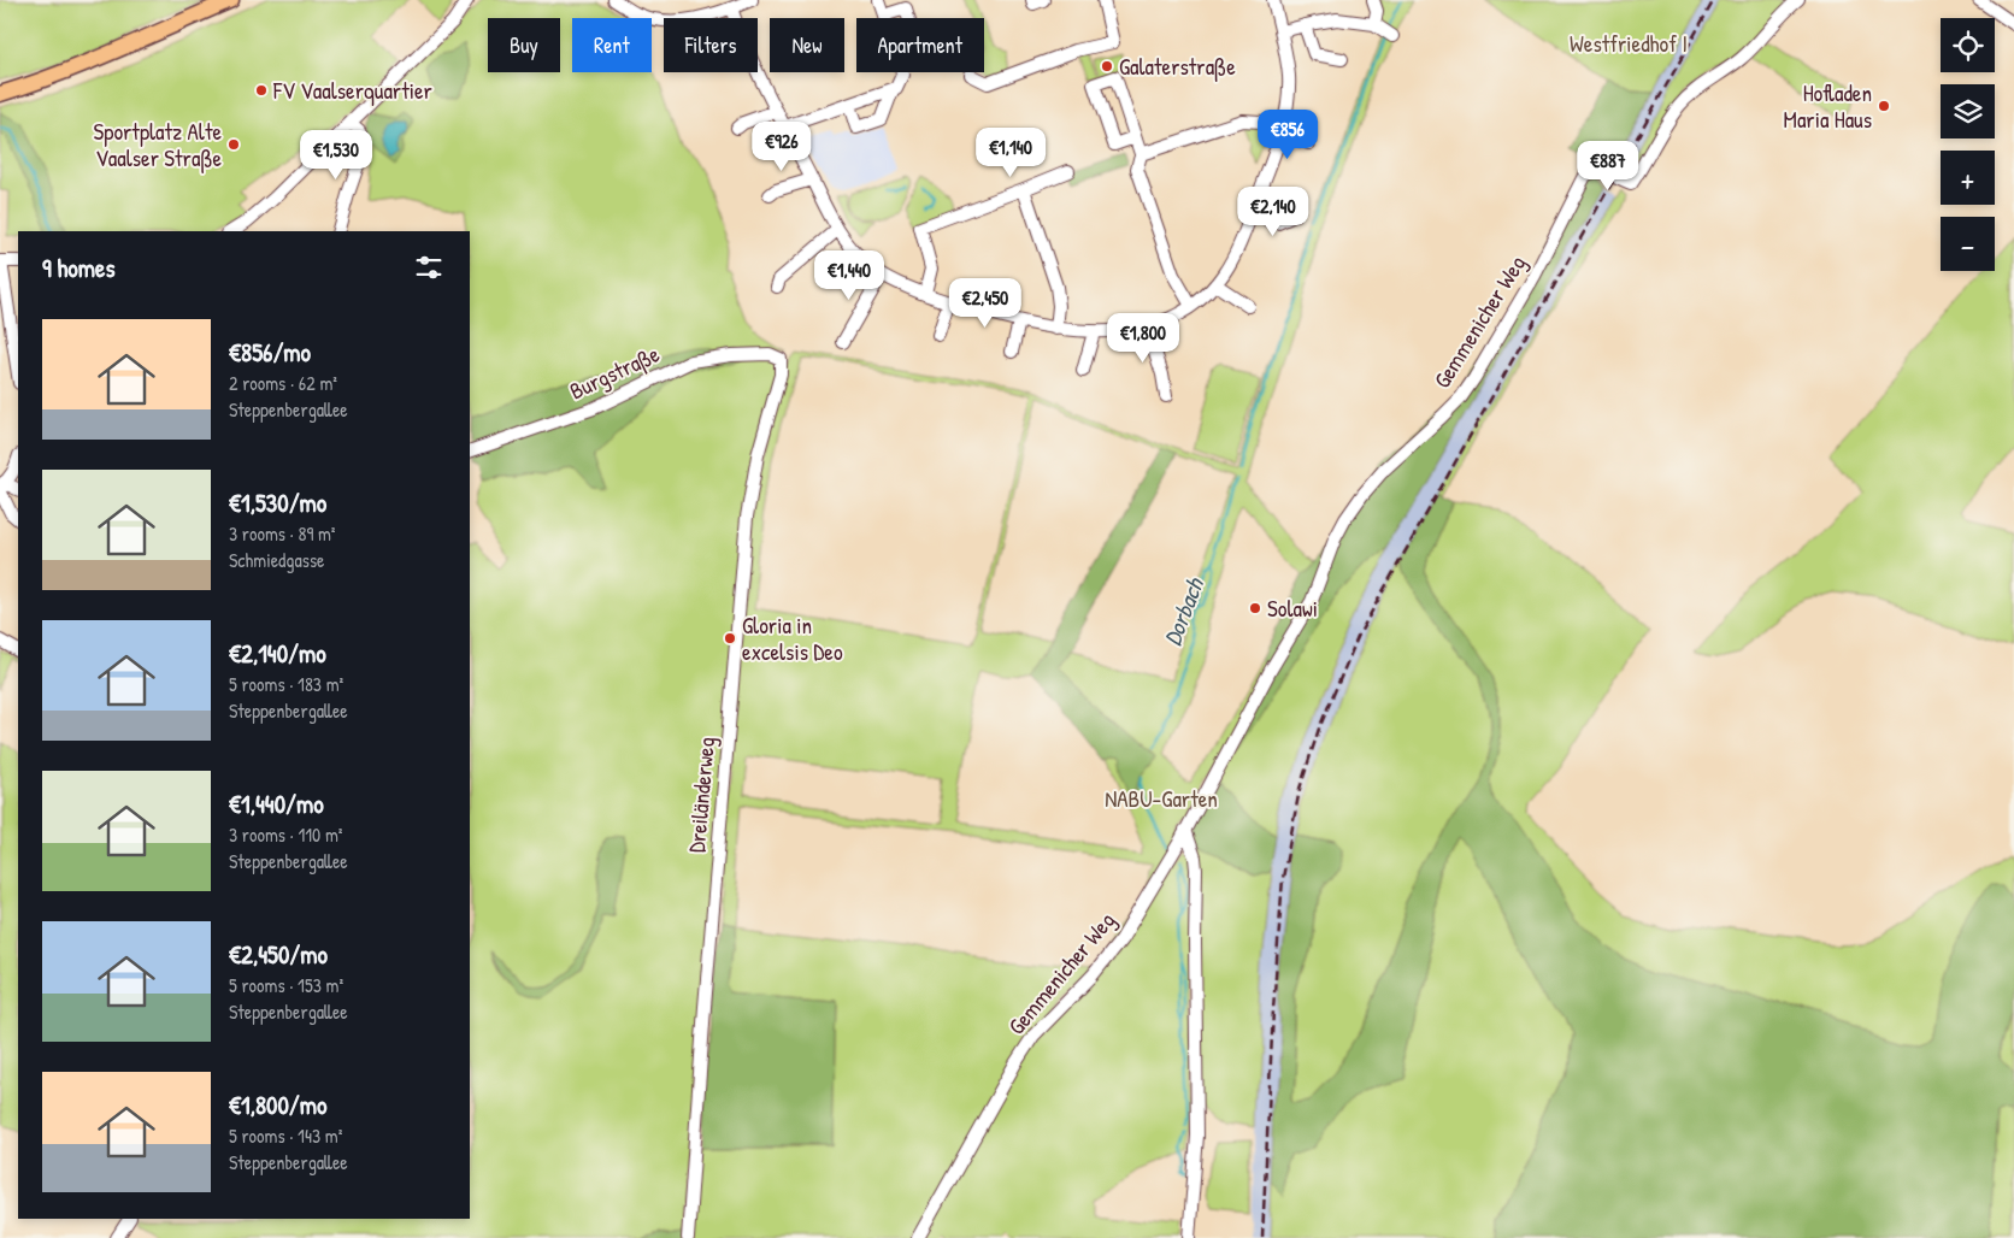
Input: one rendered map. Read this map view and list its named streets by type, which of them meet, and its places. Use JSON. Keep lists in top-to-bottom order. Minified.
{"streets":{"street":["Gemmenicher Weg","Burgstraße","Dreiländerweg"]},"crossings":[["Burgstraße","Dreiländerweg"]],"water":["Dorbach"],"parks":["Westfriedhof I","NABU-Garten"],"places":["Galaterstraße","FV Vaalserquartier","Hofladen Maria Haus","Sportplatz Alte Vaalser Straße","Solawi","Gloria in excelsis Deo"],"page":{"map_buttons":["+","−"],"chip":["Buy","Rent","Filters","New","Apartment"],"price":["€856","€926","€1,140","€1,530","€887","€2,140","€1,440","€2,450","€1,800"],"heading":"9 homes","list":[{"name":"€856/mo","note":"2 rooms · 62 m² · Steppenbergallee"},{"name":"€1,530/mo","note":"3 rooms · 89 m² · Schmiedgasse"},{"name":"€2,140/mo","note":"5 rooms · 183 m² · Steppenbergallee"},{"name":"€1,440/mo","note":"3 rooms · 110 m² · Steppenbergallee"},{"name":"€2,450/mo","note":"5 rooms · 153 m² · Steppenbergallee"},{"name":"€1,800/mo","note":"5 rooms · 143 m² · Steppenbergallee"}]}}
